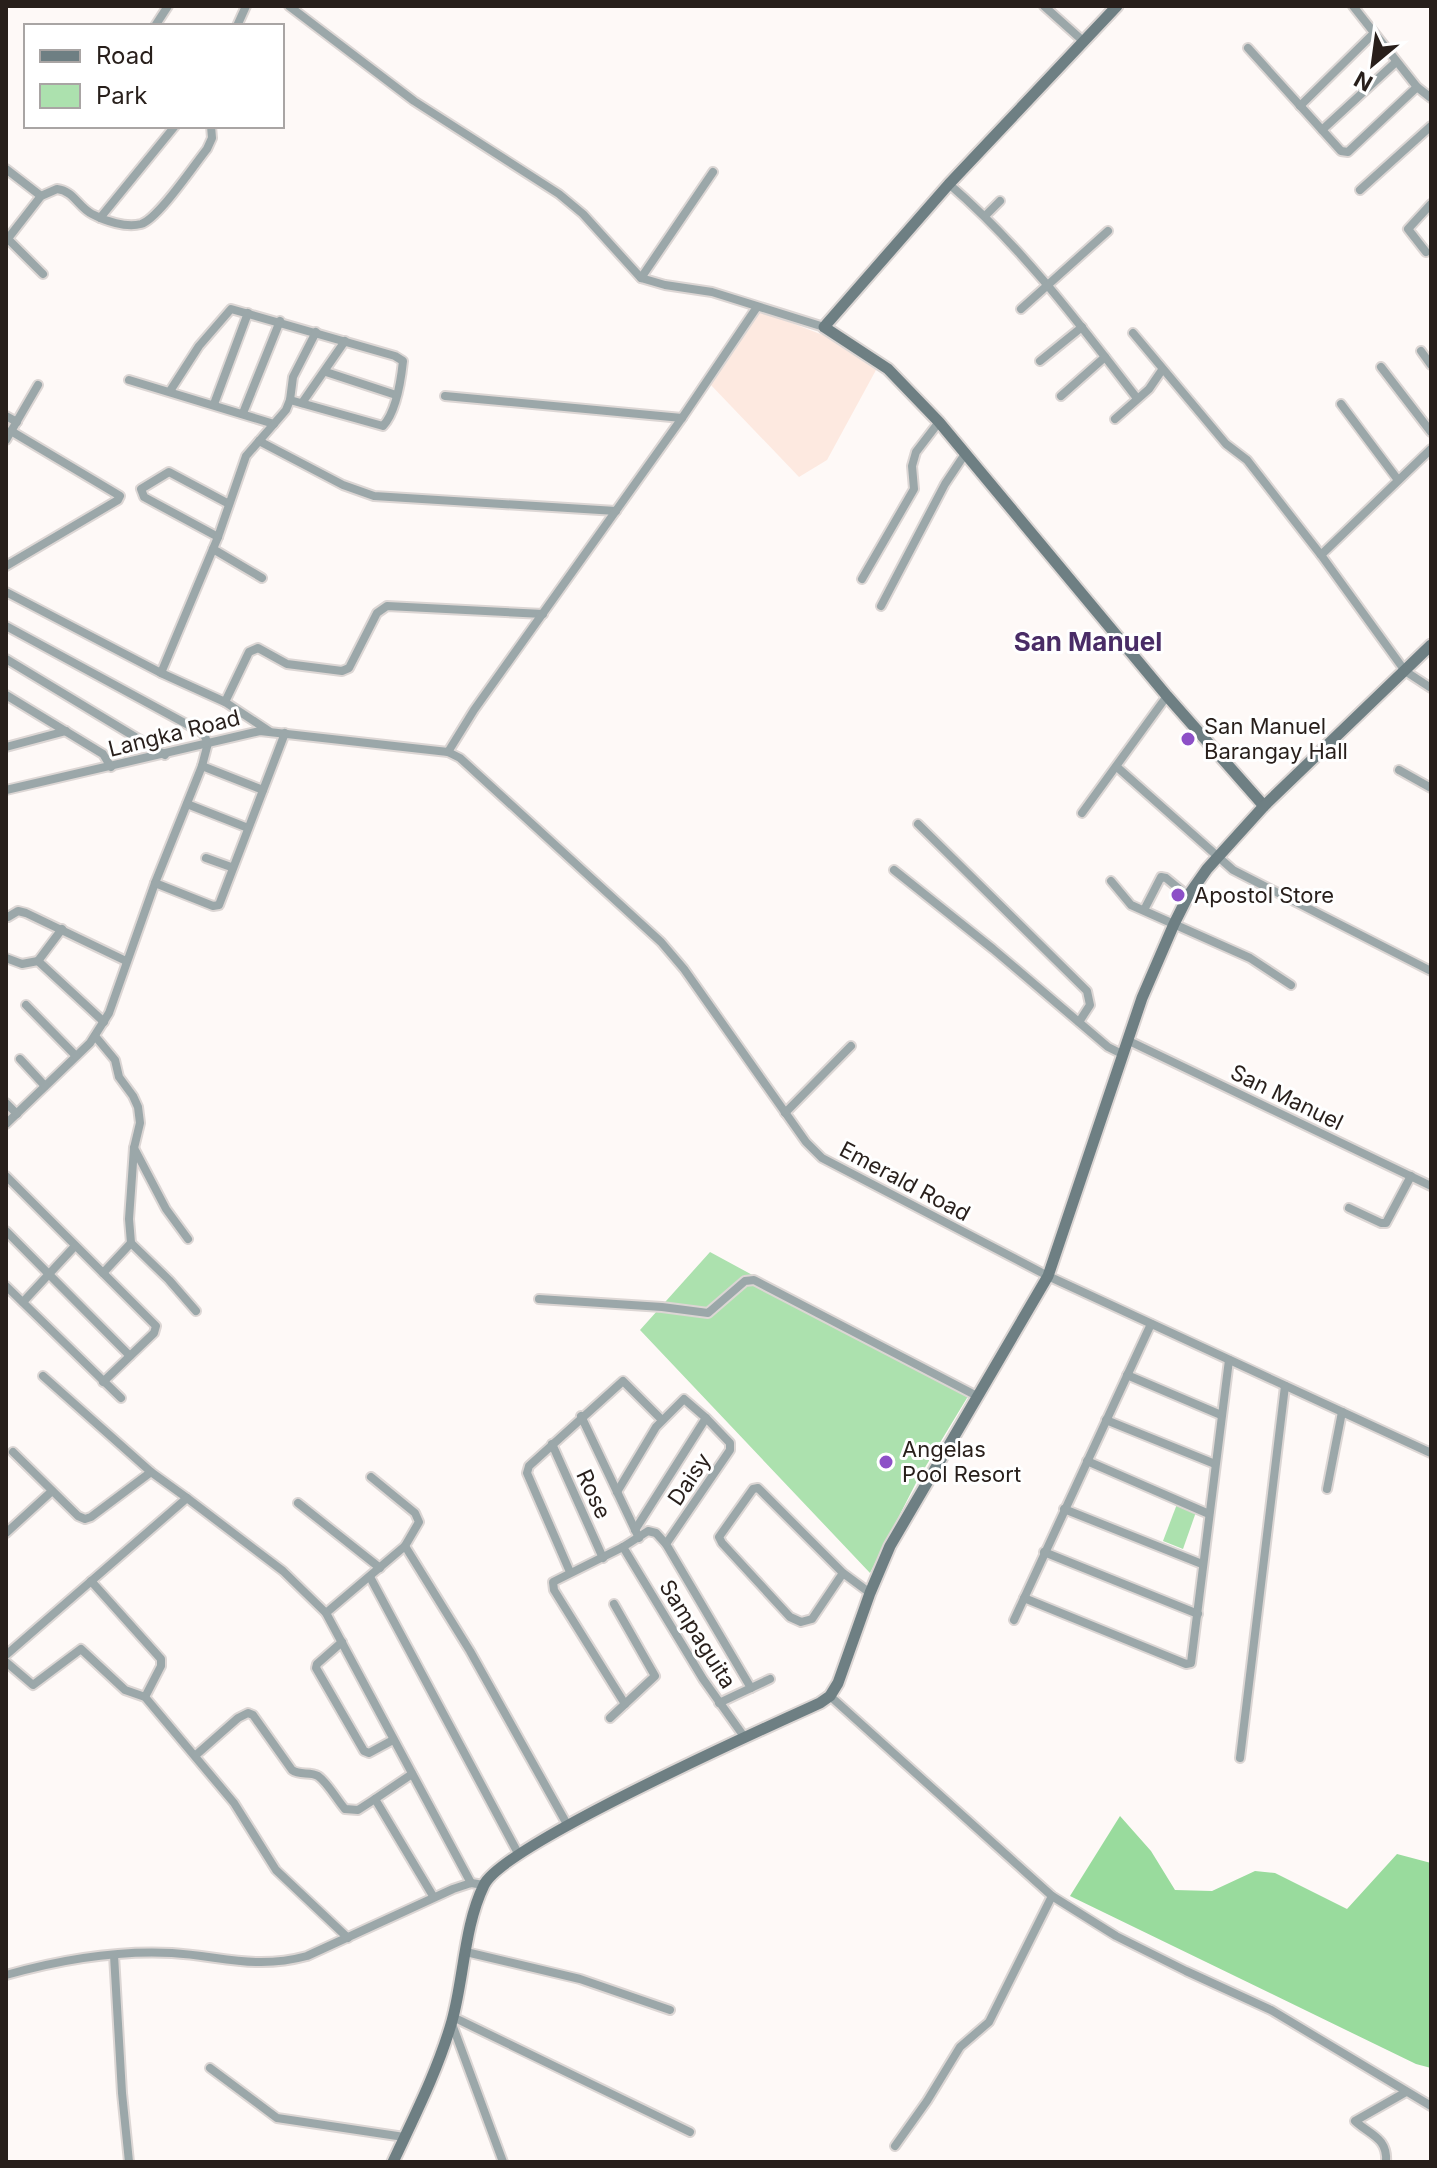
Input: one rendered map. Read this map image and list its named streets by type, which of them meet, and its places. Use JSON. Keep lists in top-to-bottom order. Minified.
{"streets":{"street":["Langka Road","San Manuel","Emerald Road","Daisy","Rose","Sampaguita"]},"crossings":[["Langka Road","Emerald Road"]],"districts":["San Manuel"],"places":["San Manuel Barangay Hall","Apostol Store","Angelas Pool Resort"],"legend":["Road","Park"],"north":"bottom left"}
